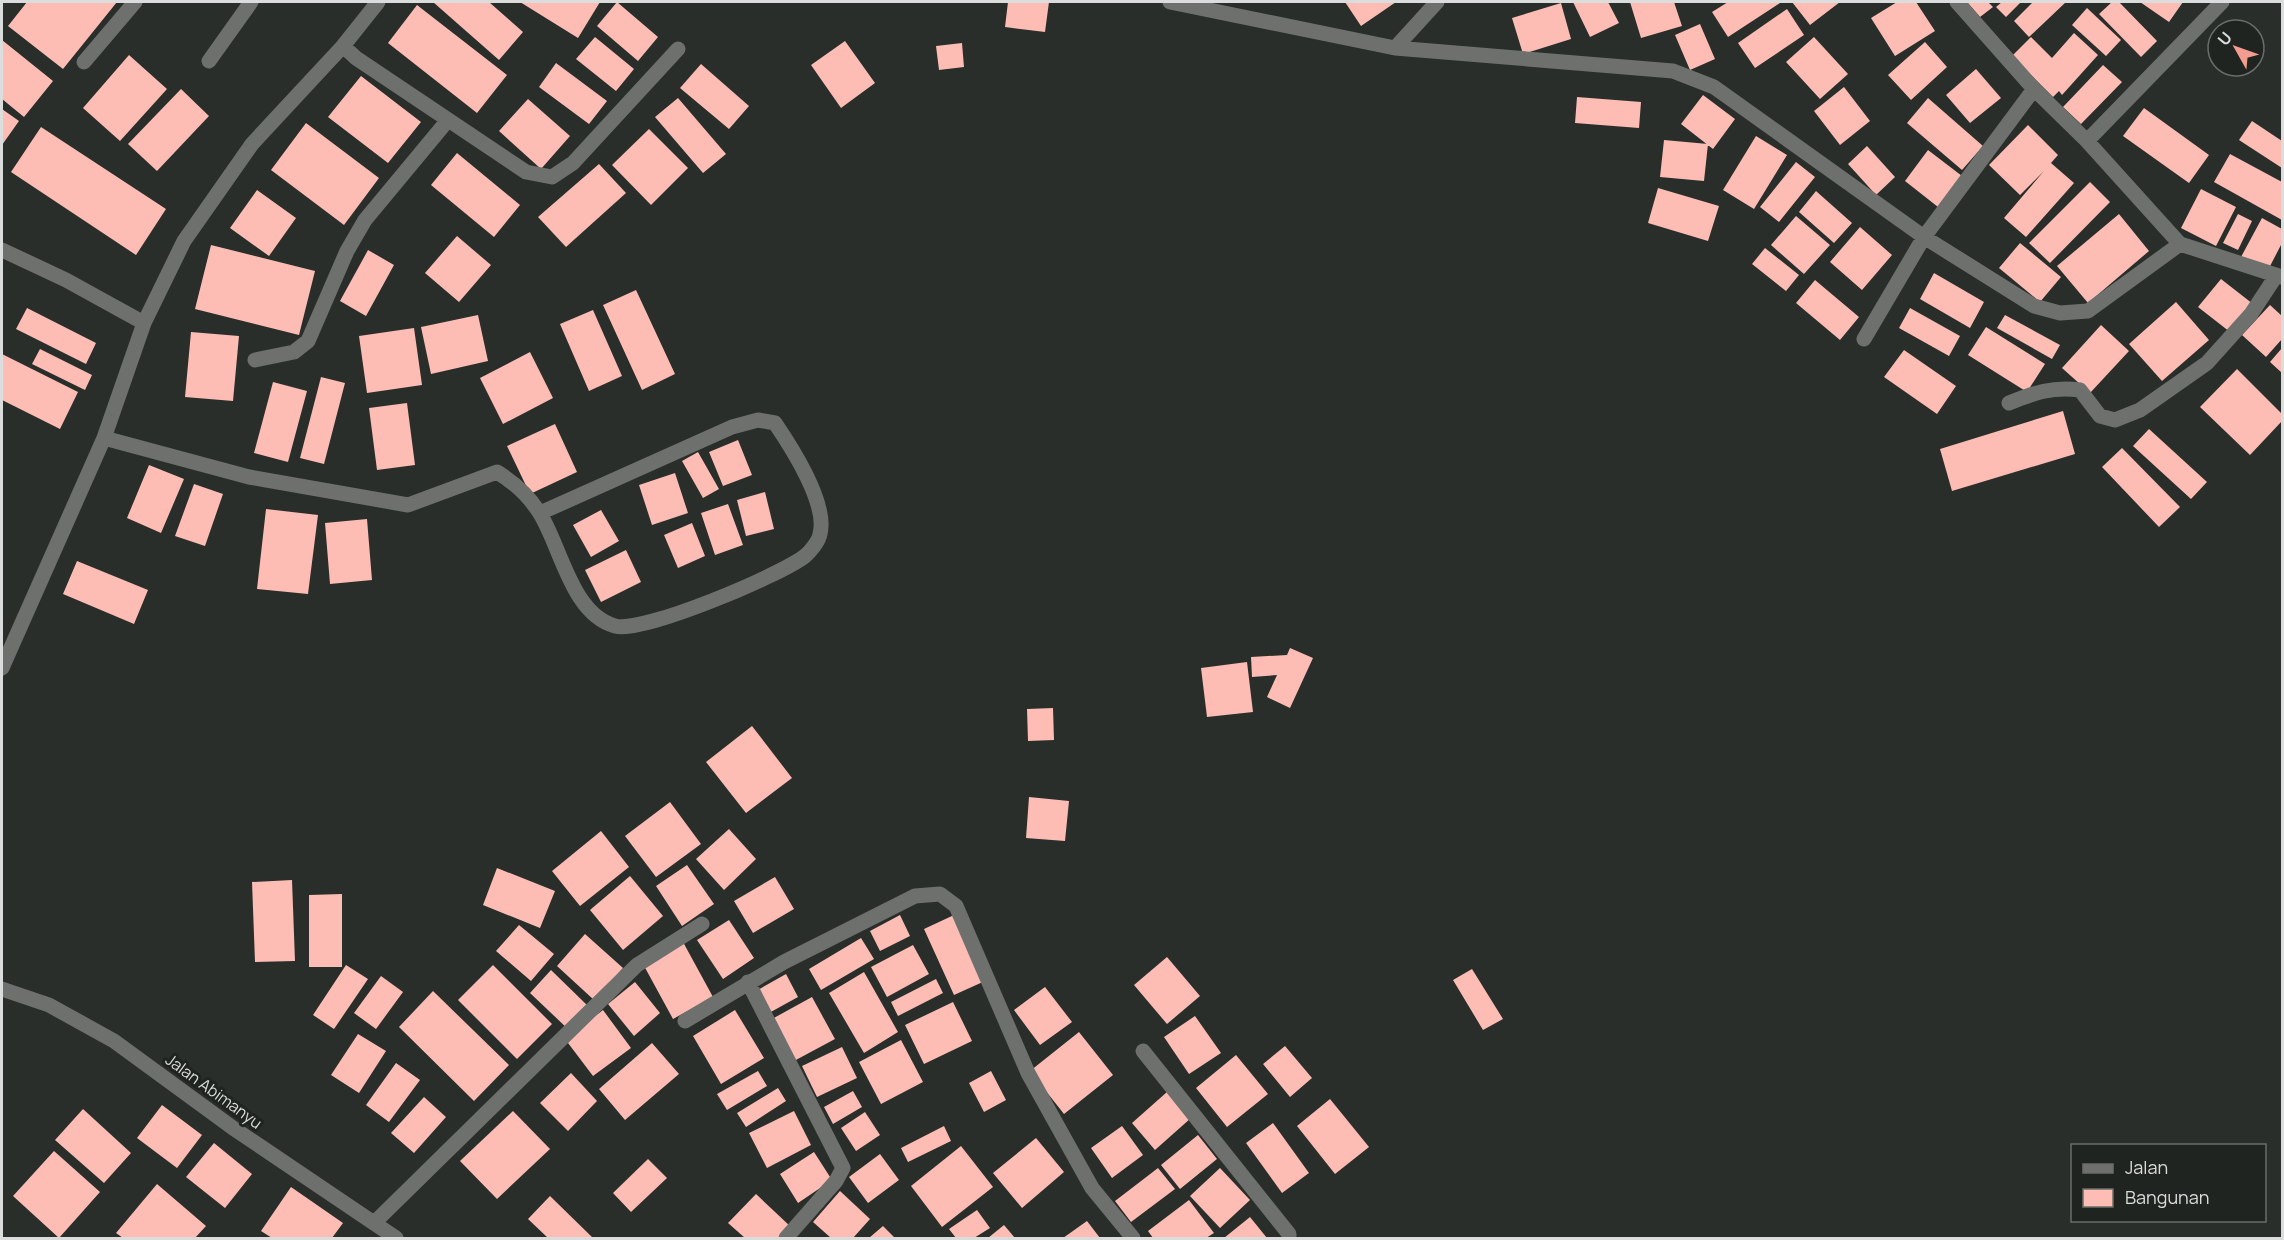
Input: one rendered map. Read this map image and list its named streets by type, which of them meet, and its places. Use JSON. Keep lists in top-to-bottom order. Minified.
{"streets":{"street":["Jalan Abimanyu"]},"legend":["Jalan","Bangunan"],"north":"top left"}
